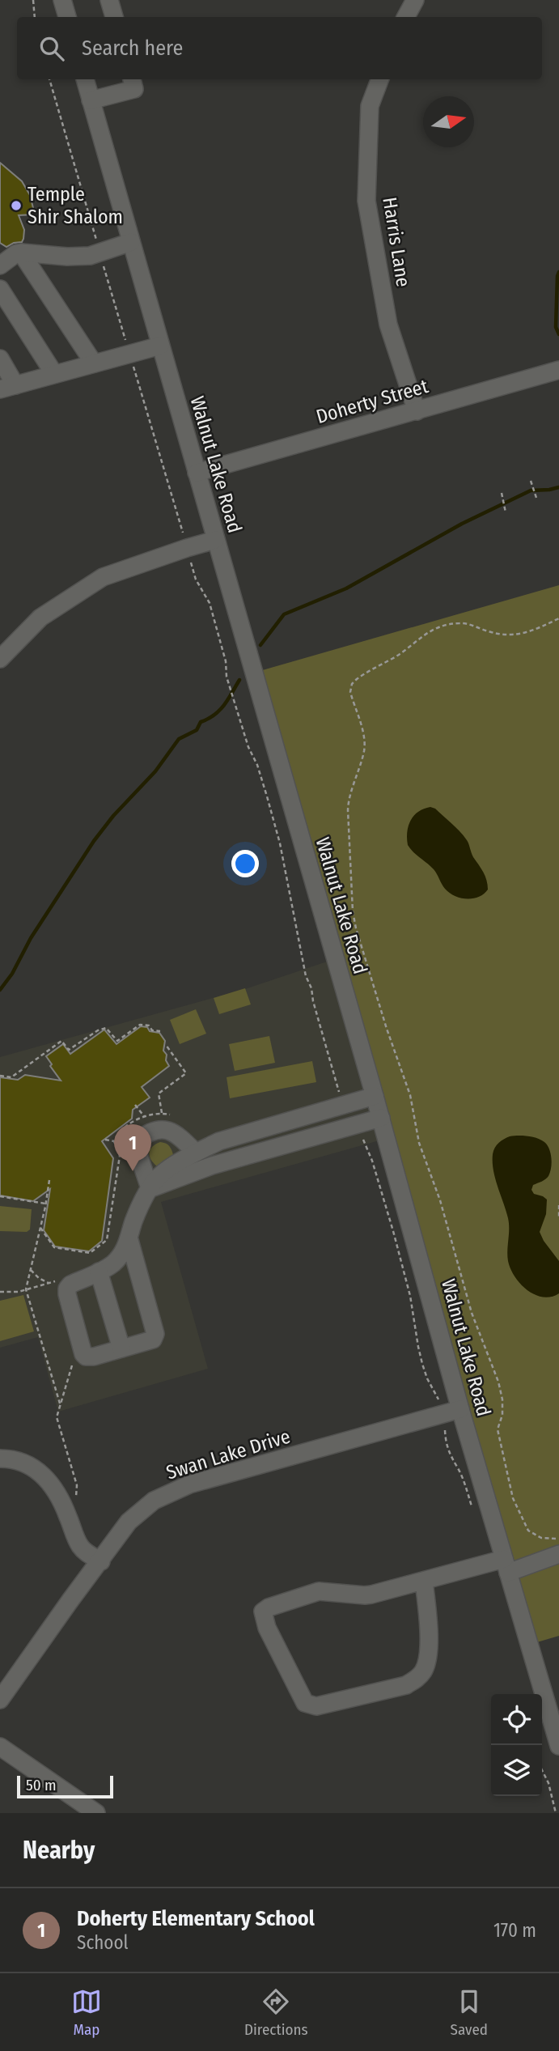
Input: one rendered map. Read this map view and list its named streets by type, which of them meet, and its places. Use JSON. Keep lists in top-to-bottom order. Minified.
{"streets":{"street":["Harris Lane","Doherty Street","Walnut Lake Road","Swan Lake Drive"]},"crossings":[["Harris Lane","Doherty Street"],["Doherty Street","Walnut Lake Road"],["Walnut Lake Road","Swan Lake Drive"]],"places":["Temple Shir Shalom"],"scale_bar":"50 m","north":"right","page":{"search":"Search here","pins":"1","scale":"50 m","heading":"Nearby","list":[{"mark":"1","name":"Doherty Elementary School","note":"School","value":"170 m"}],"nav":["Map","Directions","Saved"]}}
